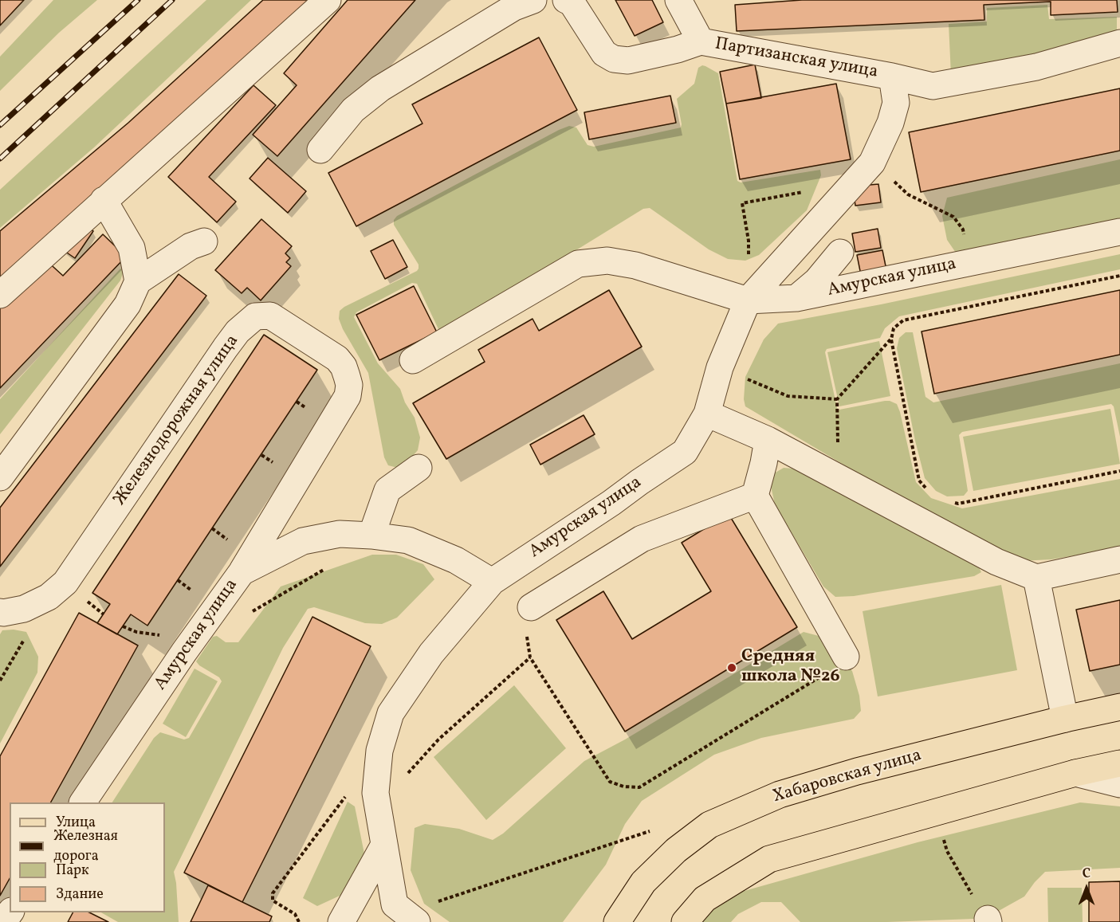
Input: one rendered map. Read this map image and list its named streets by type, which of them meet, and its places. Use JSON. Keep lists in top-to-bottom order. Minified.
{"streets":{"main road":["Хабаровская улица"],"street":["Партизанская улица","Амурская улица","Железнодорожная улица"]},"crossings":[["Партизанская улица","Амурская улица"],["Амурская улица","Железнодорожная улица"]],"places":["Средняя школа №26"],"legend":["Улица","Железная дорога","Парк","Здание"],"north":"top"}
